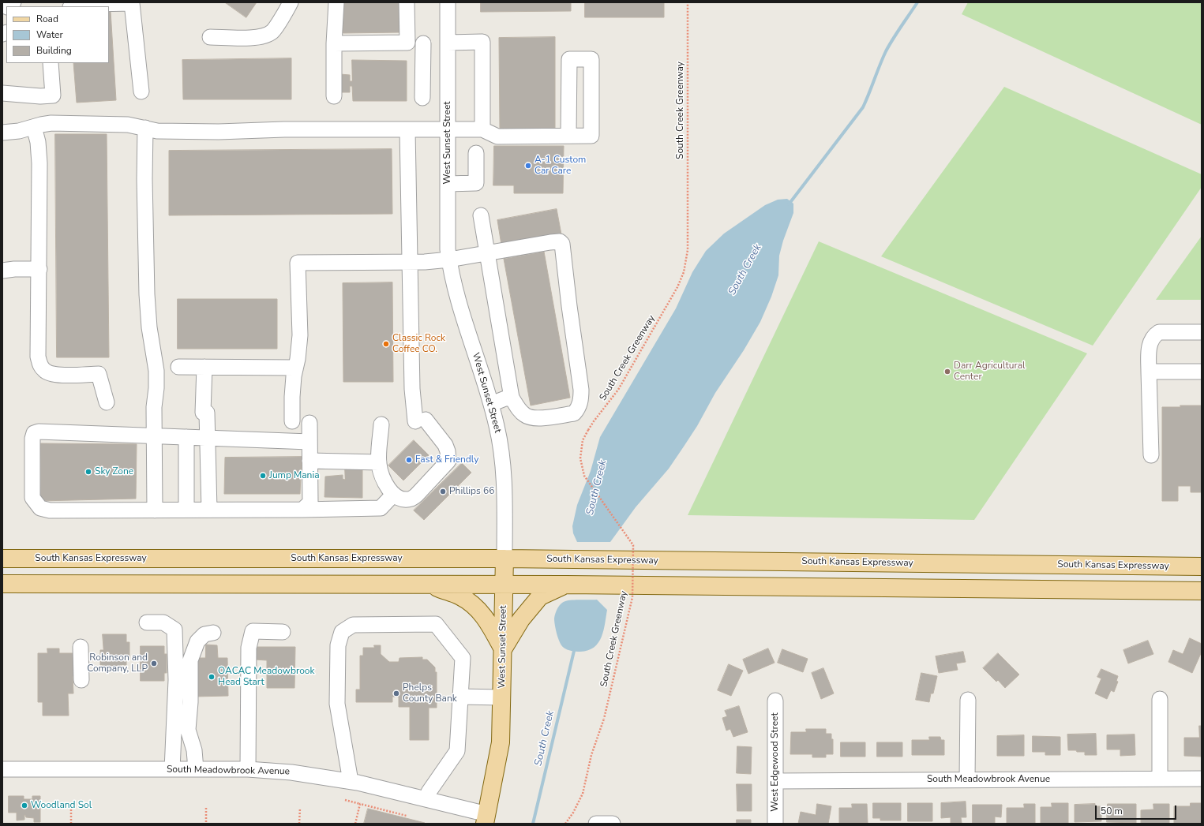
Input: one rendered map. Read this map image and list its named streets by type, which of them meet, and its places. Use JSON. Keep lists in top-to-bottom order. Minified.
{"streets":{"main road":["West Sunset Street","South Kansas Expressway"],"street":["West Edgewood Street","South Meadowbrook Avenue"],"path":["South Creek Greenway"]},"crossings":[["West Sunset Street","South Kansas Expressway"],["West Sunset Street","South Meadowbrook Avenue"],["West Edgewood Street","South Meadowbrook Avenue"]],"water":["South Creek"],"places":["A-1 Custom Car Care","Classic Rock Coffee CO.","Darr Agricultural Center","Fast & Friendly","Sky Zone","Jump Mania","Phillips 66","Robinson and Company, LLP","OACAC Meadowbrook Head Start","Phelps County Bank","Woodland Sol"],"legend":["Road","Water","Building"],"scale_bar":"50 m"}
